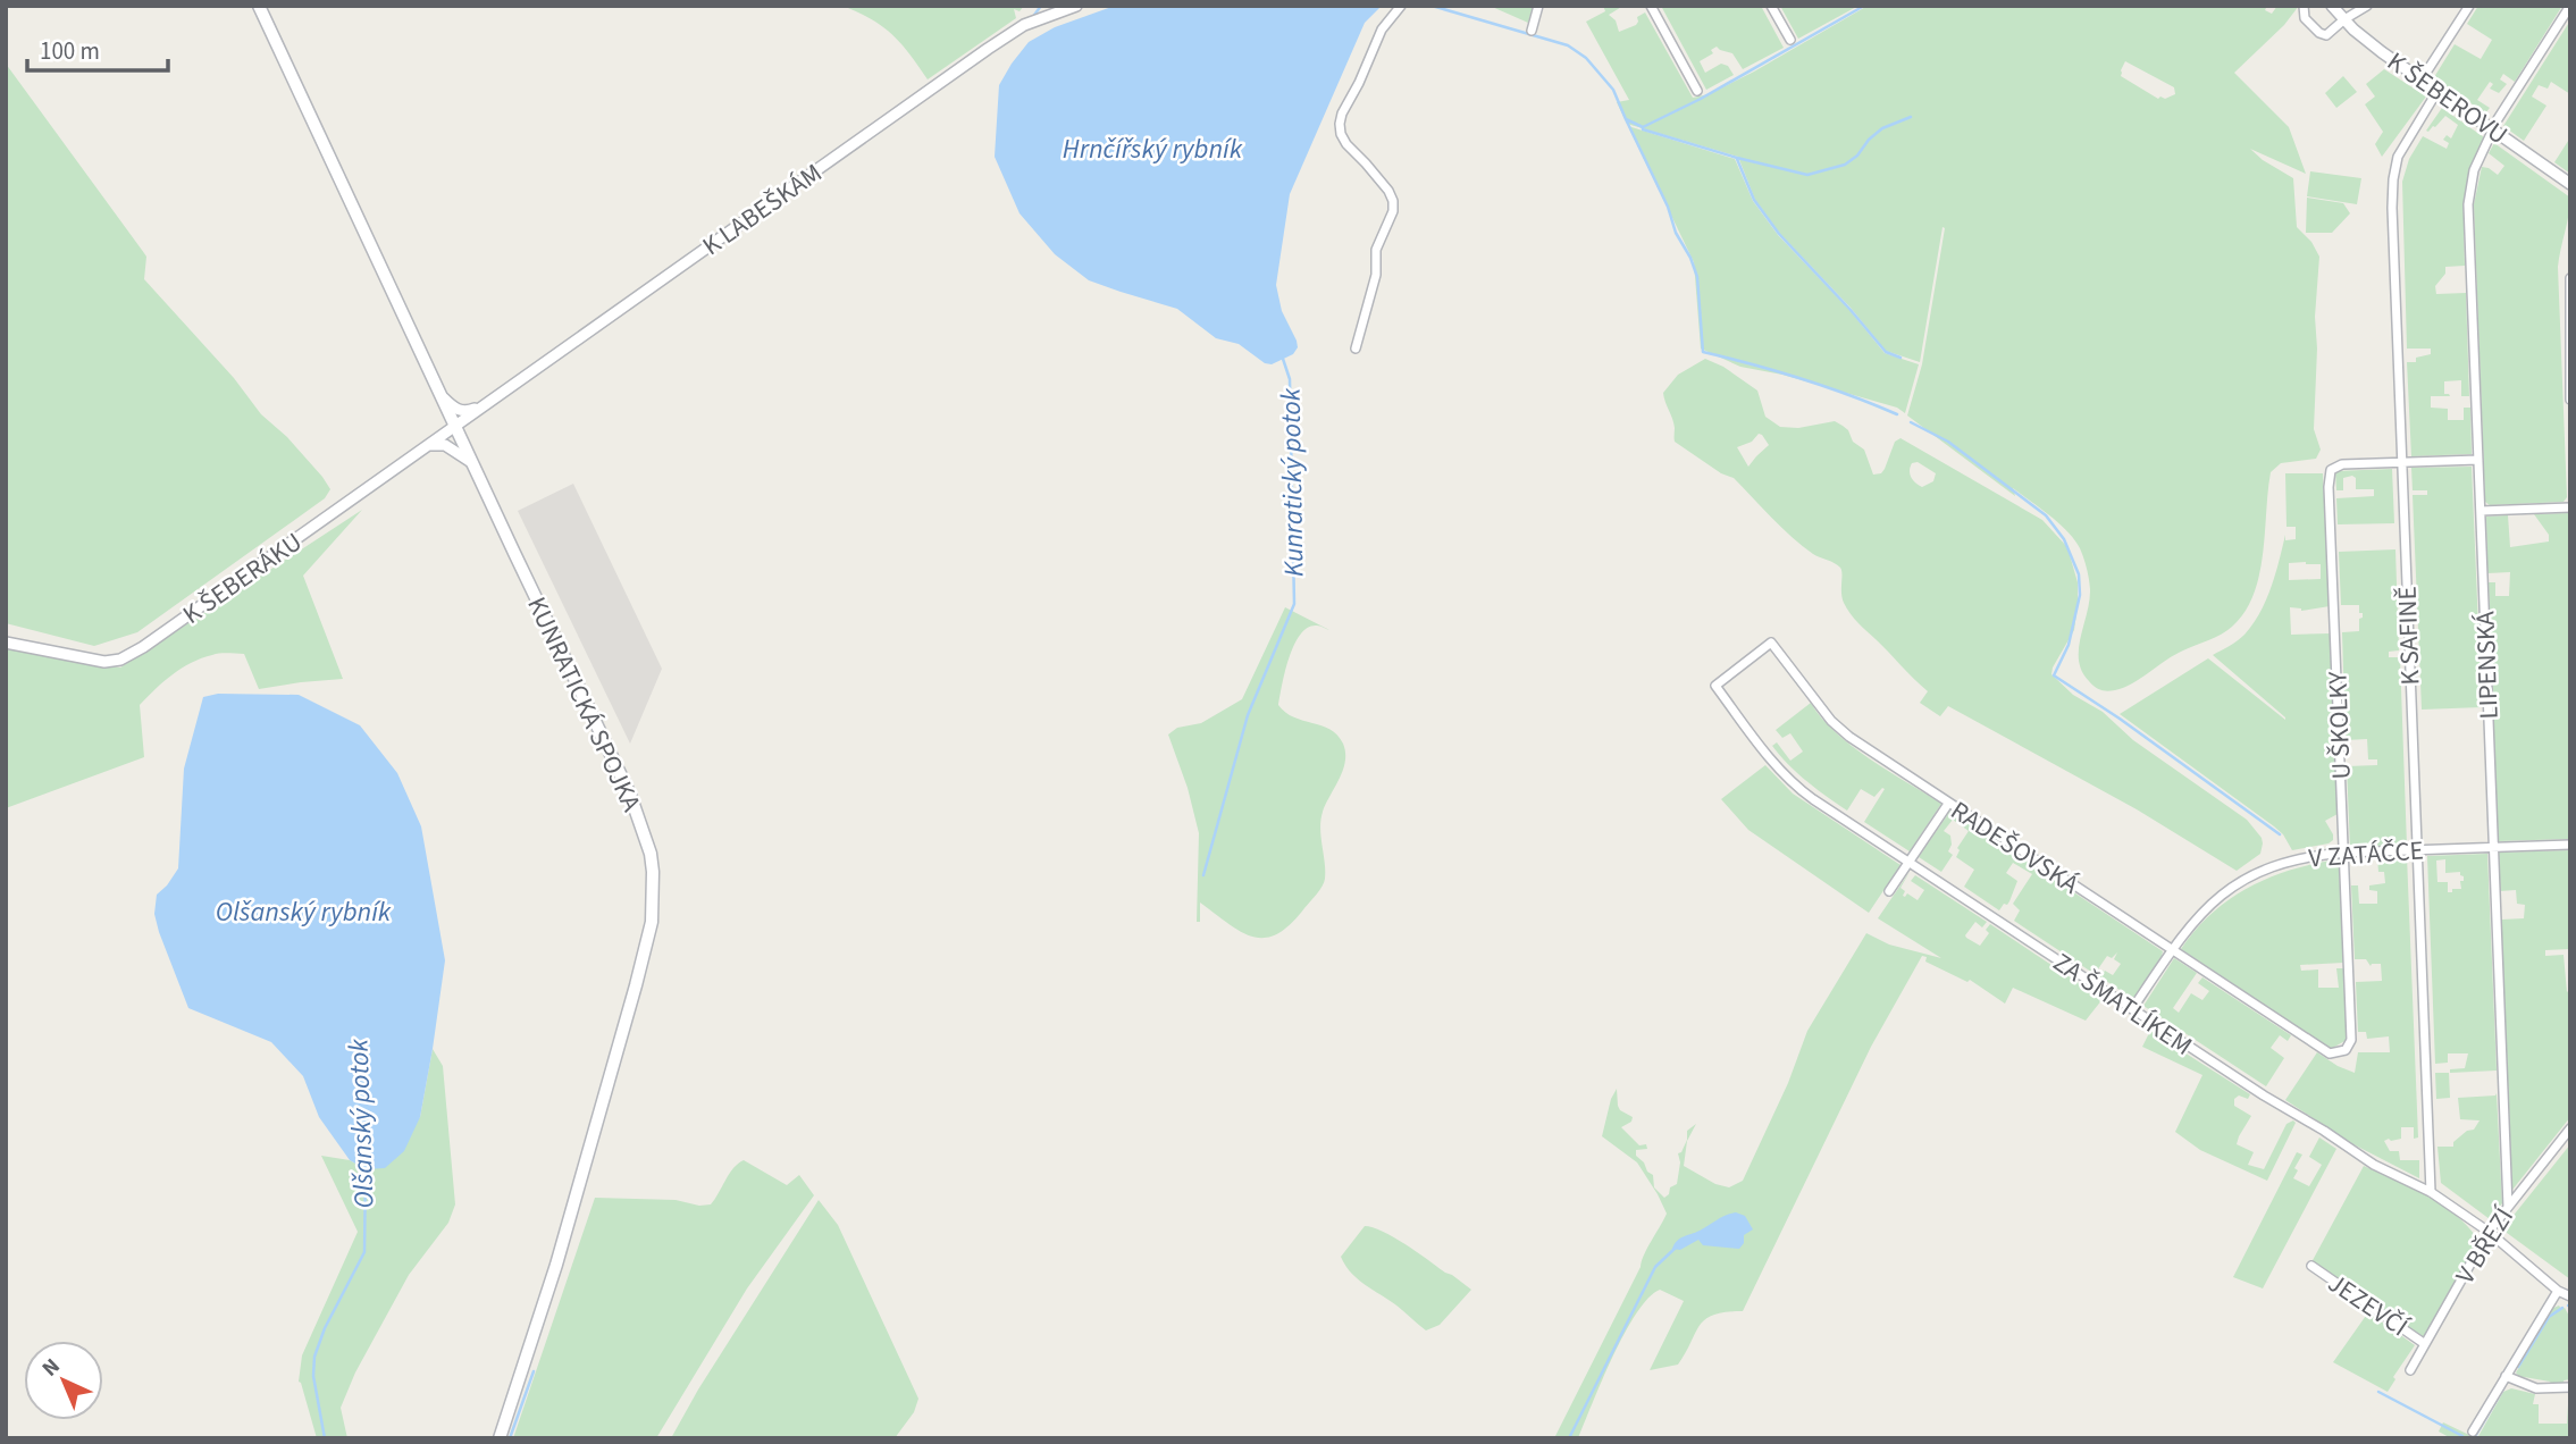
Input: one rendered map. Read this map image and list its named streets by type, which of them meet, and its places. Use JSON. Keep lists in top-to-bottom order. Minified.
{"streets":{"main road":["KUNRATICKÁ SPOJKA"],"street":["K ŠEBEROVU","K LABEŠKÁM","K ŠEBERÁKU","K SAFINĚ","LIPENSKÁ","U ŠKOLKY","RADEŠOVSKÁ","V ZATÁČCE","ZA ŠMATLÍKEM","V BŘEZÍ","JEZEVČÍ"]},"crossings":[["K ŠEBEROVU","K SAFINĚ"],["K ŠEBEROVU","LIPENSKÁ"],["K LABEŠKÁM","K ŠEBERÁKU"],["K LABEŠKÁM","KUNRATICKÁ SPOJKA"],["K ŠEBERÁKU","KUNRATICKÁ SPOJKA"],["K SAFINĚ","U ŠKOLKY"],["K SAFINĚ","V ZATÁČCE"],["K SAFINĚ","ZA ŠMATLÍKEM"],["LIPENSKÁ","V ZATÁČCE"],["LIPENSKÁ","V BŘEZÍ"],["U ŠKOLKY","RADEŠOVSKÁ"],["U ŠKOLKY","V ZATÁČCE"],["RADEŠOVSKÁ","V ZATÁČCE"],["RADEŠOVSKÁ","ZA ŠMATLÍKEM"],["V ZATÁČCE","ZA ŠMATLÍKEM"],["ZA ŠMATLÍKEM","V BŘEZÍ"],["V BŘEZÍ","JEZEVČÍ"]],"water":["Hrnčířský rybník","Kunratický potok","Olšanský rybník","Olšanský potok"],"scale_bar":"100 m","north":"top left"}
